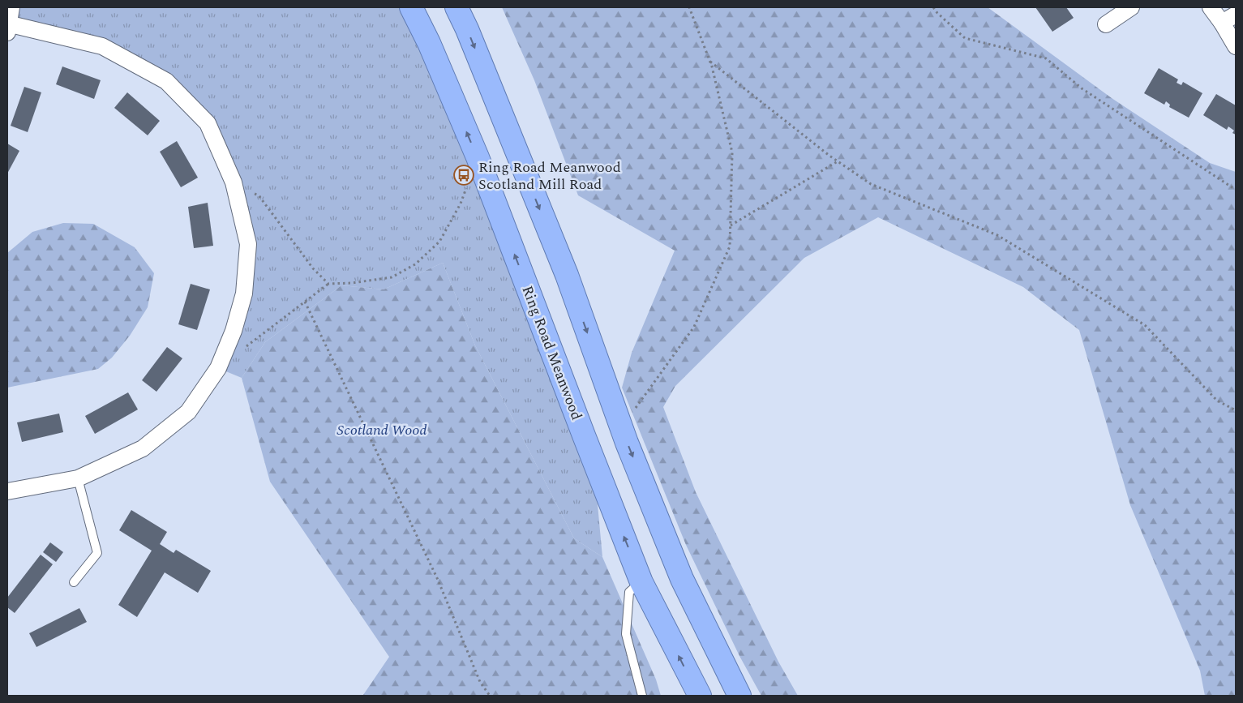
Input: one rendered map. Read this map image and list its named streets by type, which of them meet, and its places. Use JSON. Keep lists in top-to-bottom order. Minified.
{"streets":{"highway":["Ring Road Meanwood"]},"parks":["Scotland Wood"],"places":{"bus stop":["Ring Road Meanwood Scotland Mill Road"]}}
